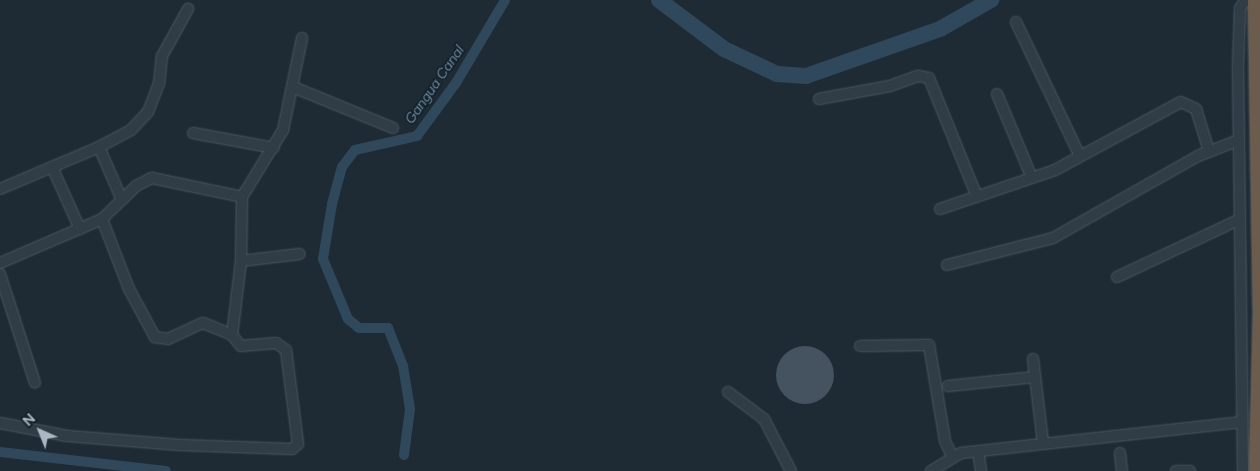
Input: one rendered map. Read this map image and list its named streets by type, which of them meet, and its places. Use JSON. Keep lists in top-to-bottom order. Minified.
{"water":["Gangua Canal"],"north":"top left"}
